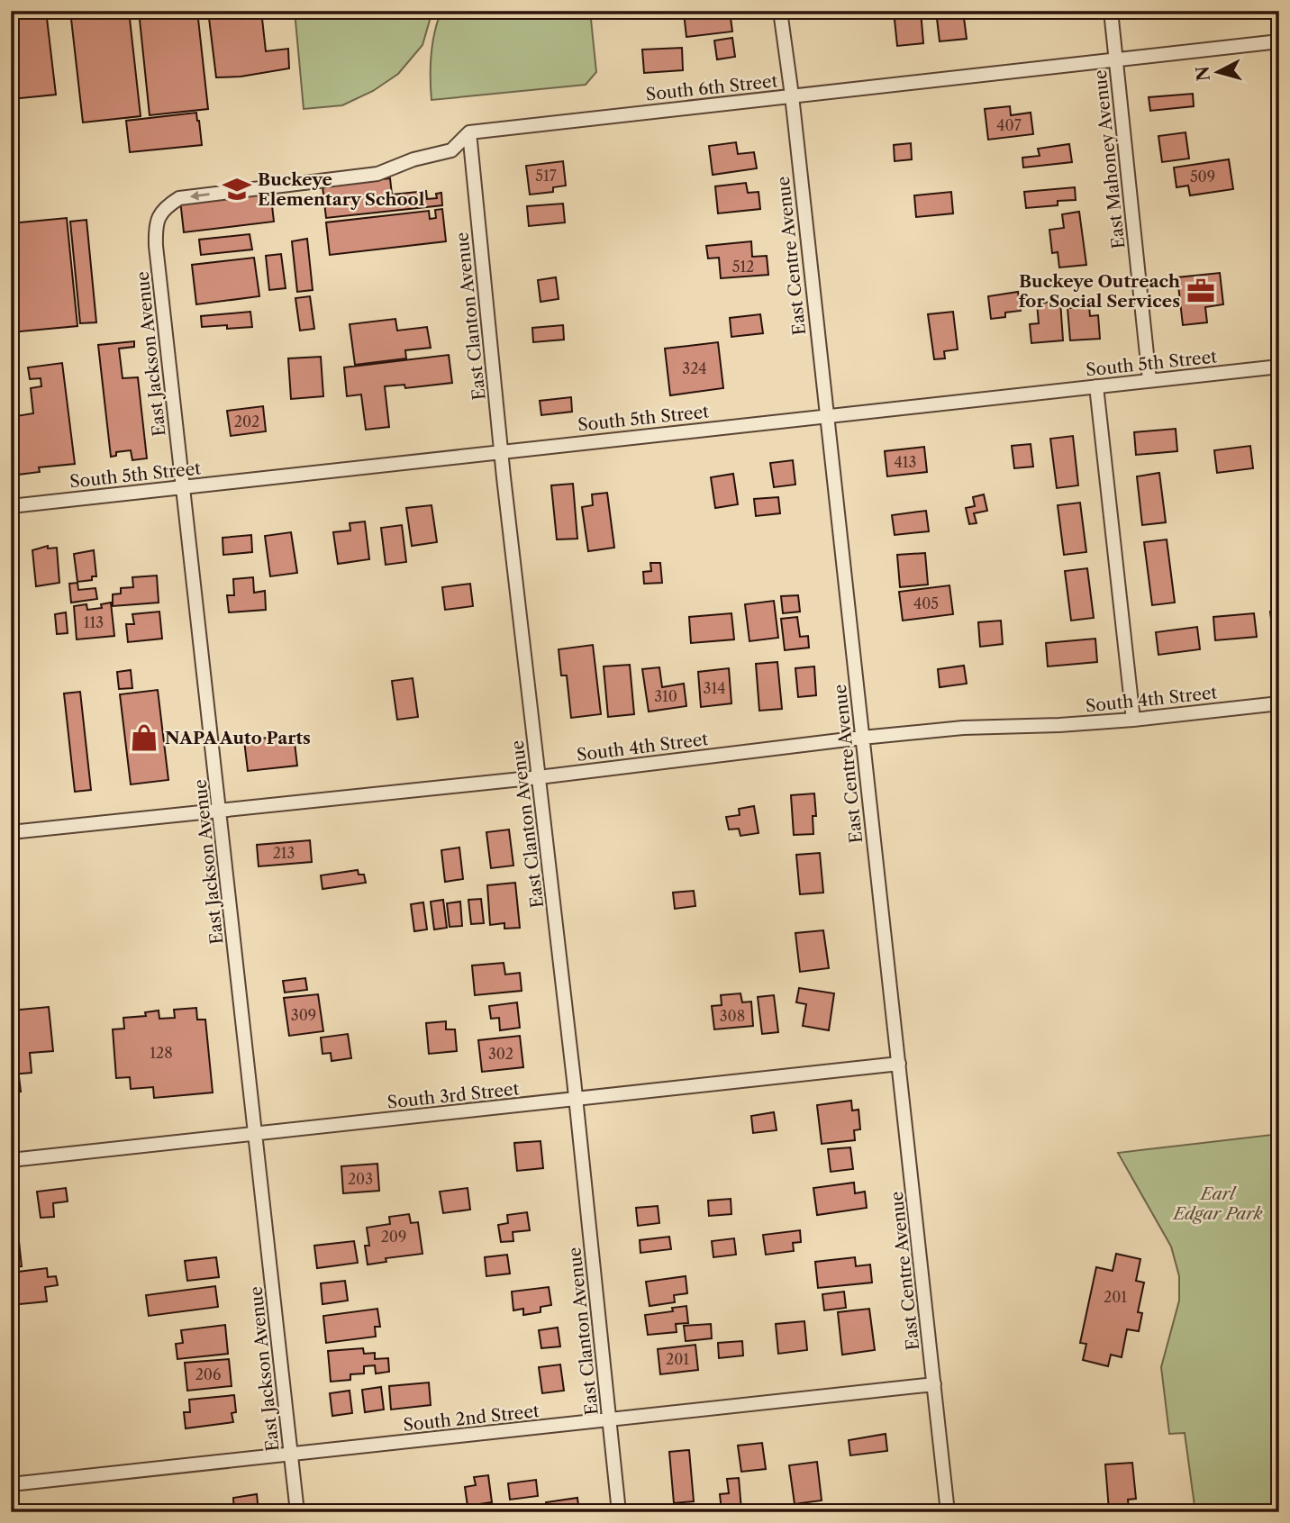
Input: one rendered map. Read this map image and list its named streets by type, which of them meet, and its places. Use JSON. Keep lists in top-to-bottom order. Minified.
{"streets":{"street":["South 6th Street","East Mahoney Avenue","East Centre Avenue","East Clanton Avenue","East Jackson Avenue","South 5th Street","South 4th Street","South 3rd Street","South 2nd Street"]},"crossings":[["South 6th Street","East Mahoney Avenue"],["South 6th Street","East Centre Avenue"],["South 6th Street","East Clanton Avenue"],["South 6th Street","East Jackson Avenue"],["East Mahoney Avenue","South 5th Street"],["East Centre Avenue","South 5th Street"],["East Centre Avenue","South 4th Street"],["East Centre Avenue","South 3rd Street"],["East Centre Avenue","South 2nd Street"],["East Clanton Avenue","East Jackson Avenue"],["East Clanton Avenue","South 5th Street"],["East Clanton Avenue","South 4th Street"],["East Clanton Avenue","South 3rd Street"],["East Clanton Avenue","South 2nd Street"],["East Jackson Avenue","South 5th Street"],["East Jackson Avenue","South 4th Street"],["East Jackson Avenue","South 3rd Street"],["East Jackson Avenue","South 2nd Street"]],"parks":["Earl Edgar Park"],"places":{"school or university":["Buckeye Elementary School"],"office":["Buckeye Outreach for Social Services"],"shop":["NAPA Auto Parts"]},"house_numbers":["407","517","509","512","324","202","413","405","113","314","310","213","309","308","128","302","203","209","201","201","206"],"north":"left"}
